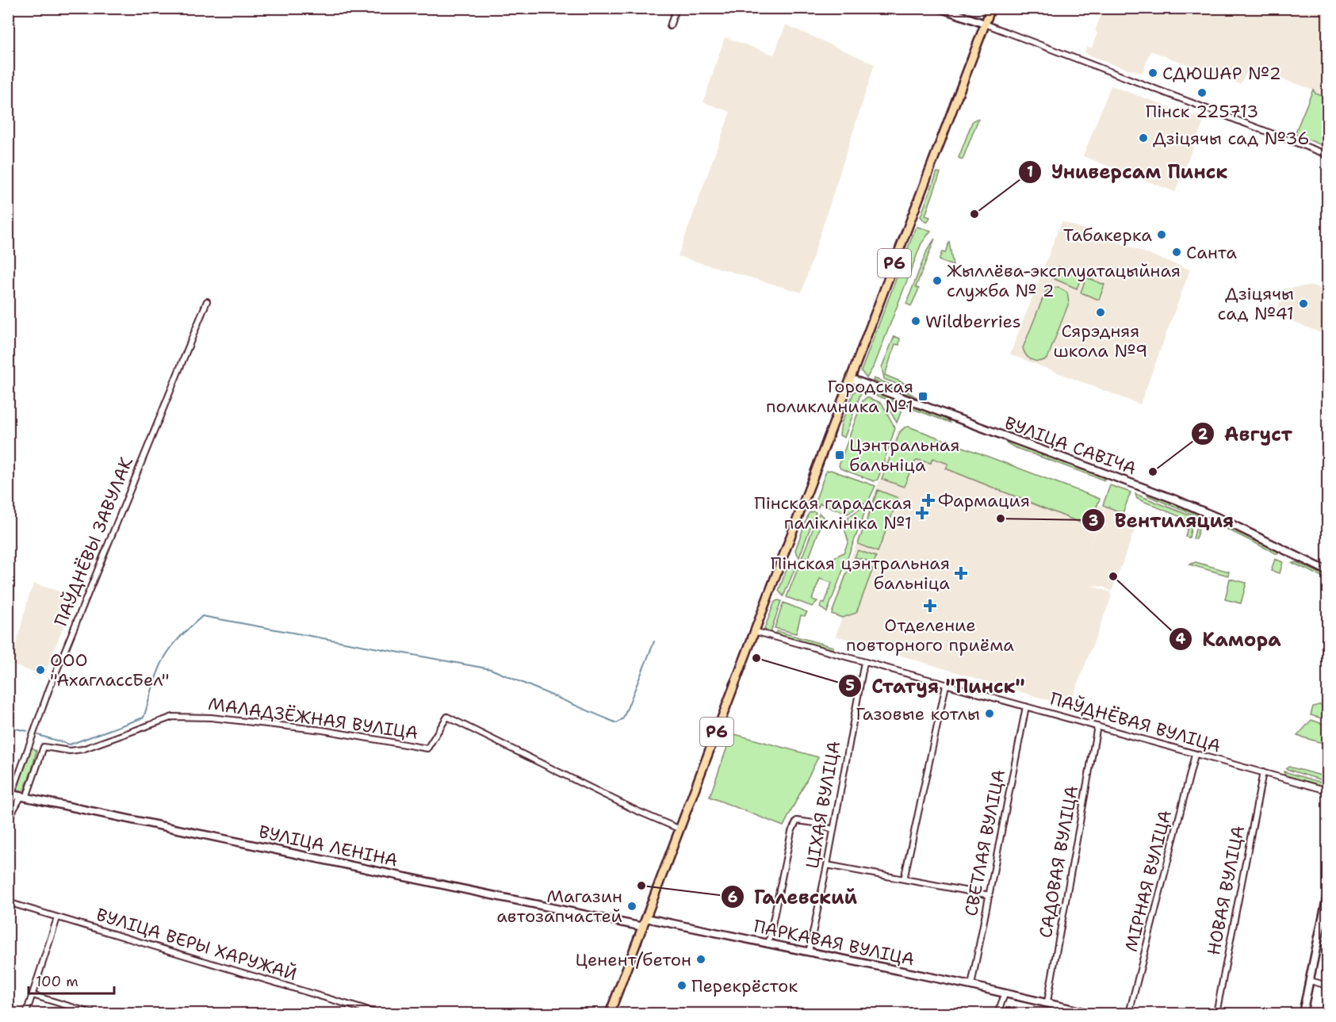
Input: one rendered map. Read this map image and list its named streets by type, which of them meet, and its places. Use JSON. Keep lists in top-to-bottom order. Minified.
{"streets":{"main road":["Р6"],"street":["ВУЛІЦА САВІЧА","ПАЎДНЁВЫ ЗАВУЛАК","МАЛАДЗЁЖНАЯ ВУЛІЦА","ПАЎДНЁВАЯ ВУЛІЦА","ЦІХАЯ ВУЛІЦА","СВЕТЛАЯ ВУЛІЦА","ВУЛІЦА ЛЕНІНА","САДОВАЯ ВУЛІЦА","МІРНАЯ ВУЛІЦА","НОВАЯ ВУЛІЦА","ПАРКАВАЯ ВУЛІЦА","ВУЛІЦА ВЕРЫ ХАРУЖАЙ"]},"crossings":[["Р6","ВУЛІЦА САВІЧА"],["Р6","МАЛАДЗЁЖНАЯ ВУЛІЦА"],["Р6","ПАЎДНЁВАЯ ВУЛІЦА"],["Р6","ВУЛІЦА ЛЕНІНА"],["Р6","ПАРКАВАЯ ВУЛІЦА"],["ПАЎДНЁВЫ ЗАВУЛАК","ВУЛІЦА ЛЕНІНА"],["МАЛАДЗЁЖНАЯ ВУЛІЦА","ВУЛІЦА ЛЕНІНА"],["ПАЎДНЁВАЯ ВУЛІЦА","ЦІХАЯ ВУЛІЦА"],["ПАЎДНЁВАЯ ВУЛІЦА","СВЕТЛАЯ ВУЛІЦА"],["ПАЎДНЁВАЯ ВУЛІЦА","САДОВАЯ ВУЛІЦА"],["ПАЎДНЁВАЯ ВУЛІЦА","МІРНАЯ ВУЛІЦА"],["ПАЎДНЁВАЯ ВУЛІЦА","НОВАЯ ВУЛІЦА"],["ЦІХАЯ ВУЛІЦА","ПАРКАВАЯ ВУЛІЦА"],["СВЕТЛАЯ ВУЛІЦА","ПАРКАВАЯ ВУЛІЦА"],["САДОВАЯ ВУЛІЦА","ПАРКАВАЯ ВУЛІЦА"]],"places":{"other":["СДЮШАР №2","Пінск 225713","Дзіцячы сад №36","Универсам Пинск","Табакерка","Санта","Жыллёва-эксплуатацыйная служба № 2","Дзіцячы сад №41","Сярэдняя школа №9","Wildberries","Август","Вентиляция","Камора","Статуя \"Пинск\"","ООО \"АхаглассБел\"","Газовые котлы","Галевский","Магазин автозапчастей","Ценент/бетон","Перекрёсток"],"transit":["Городская поликлиника №1","Цэнтральная бальніца"],"health":["Фармация","Пінская гарадская паліклініка №1","Пінская цэнтральная бальніца","Отделение повторного приёма"]},"scale_bar":"100 m"}
